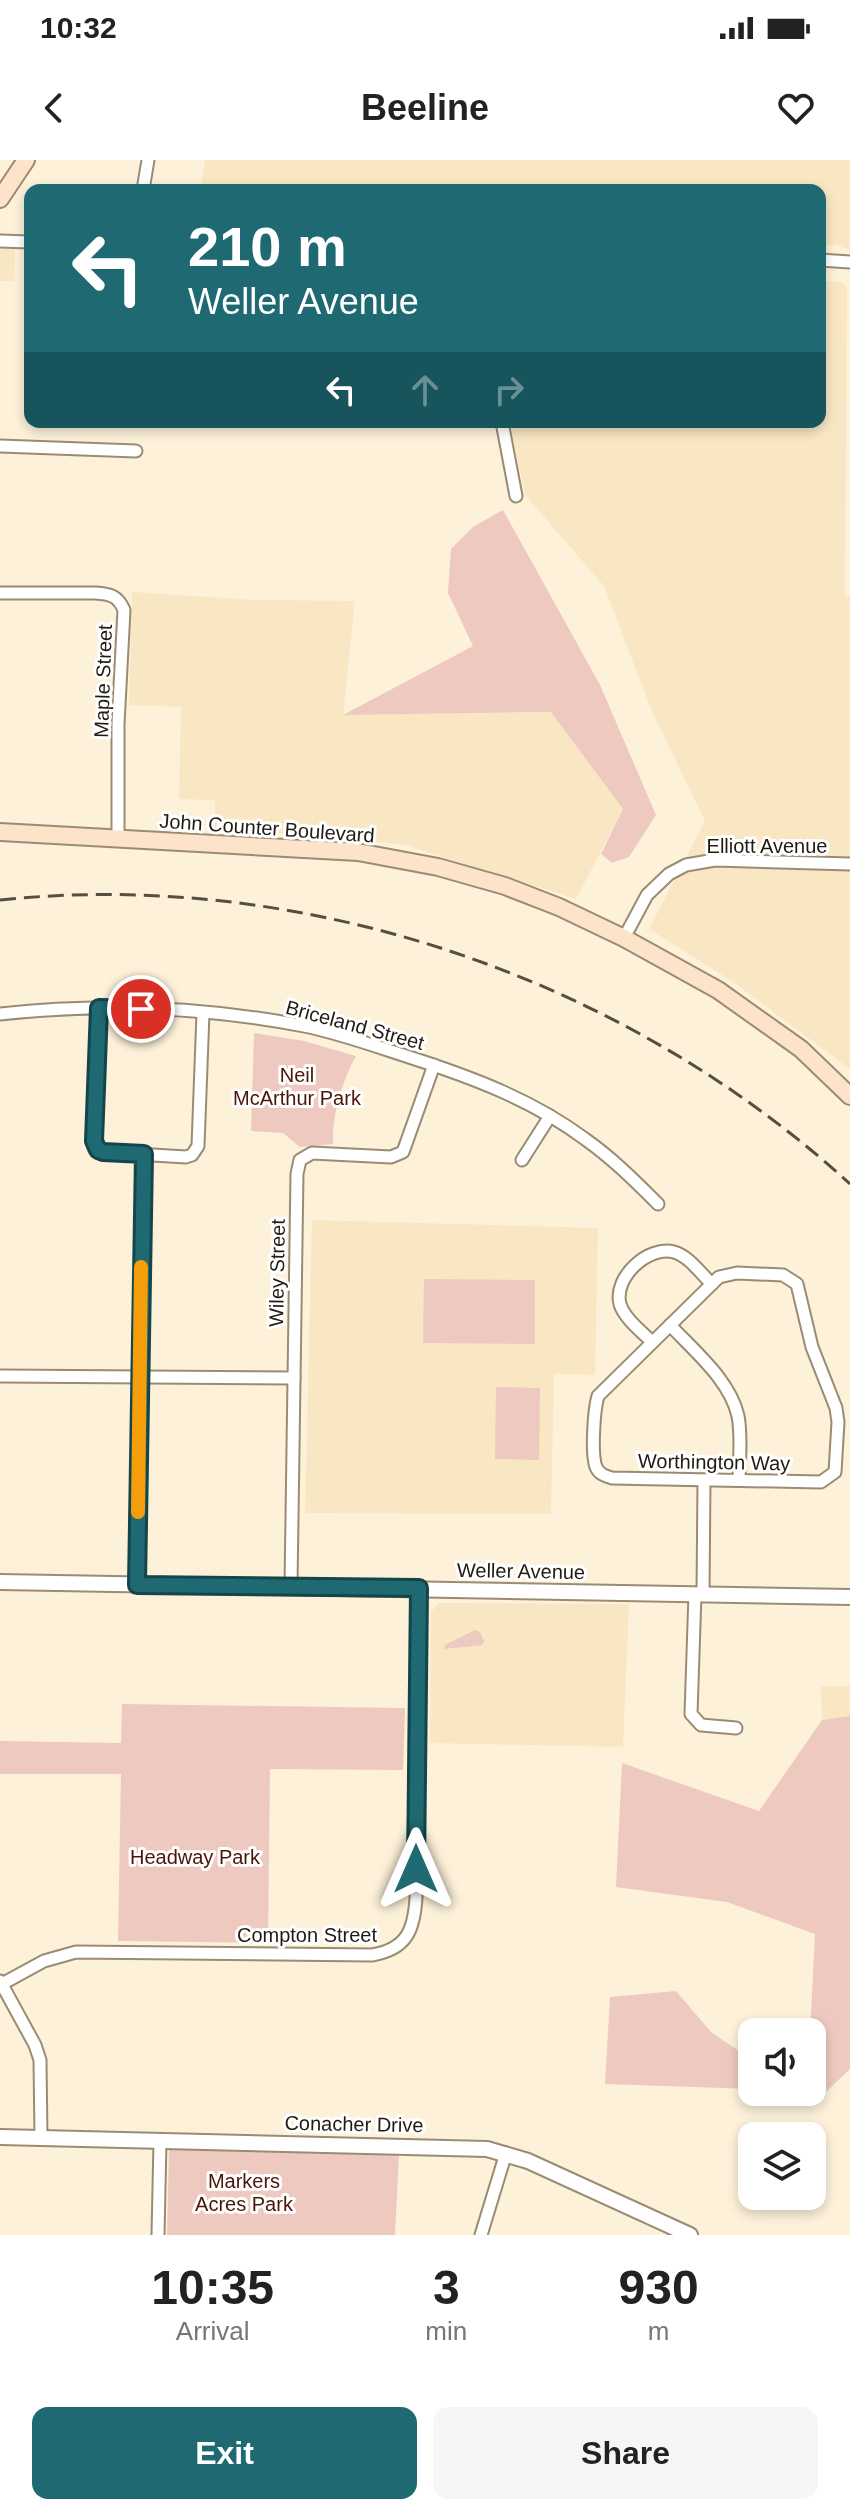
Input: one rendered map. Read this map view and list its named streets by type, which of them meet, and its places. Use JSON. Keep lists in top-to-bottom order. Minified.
{"streets":{"main road":["John Counter Boulevard"],"street":["Maple Street","Elliott Avenue","Briceland Street","Wiley Street","Worthington Way","Weller Avenue","Compton Street","Conacher Drive"]},"crossings":[["Maple Street","John Counter Boulevard"],["John Counter Boulevard","Elliott Avenue"],["Briceland Street","Wiley Street"],["Wiley Street","Weller Avenue"],["Weller Avenue","Compton Street"]],"parks":["Neil McArthur Park","Headway Park","Markers Acres Park"],"page":{"status":"10:32","header":"Beeline","turn":["210 m","Weller Avenue"],"eta":["10:35","Arrival","3","min","930","m"],"buttons":["Exit","Share"]}}
